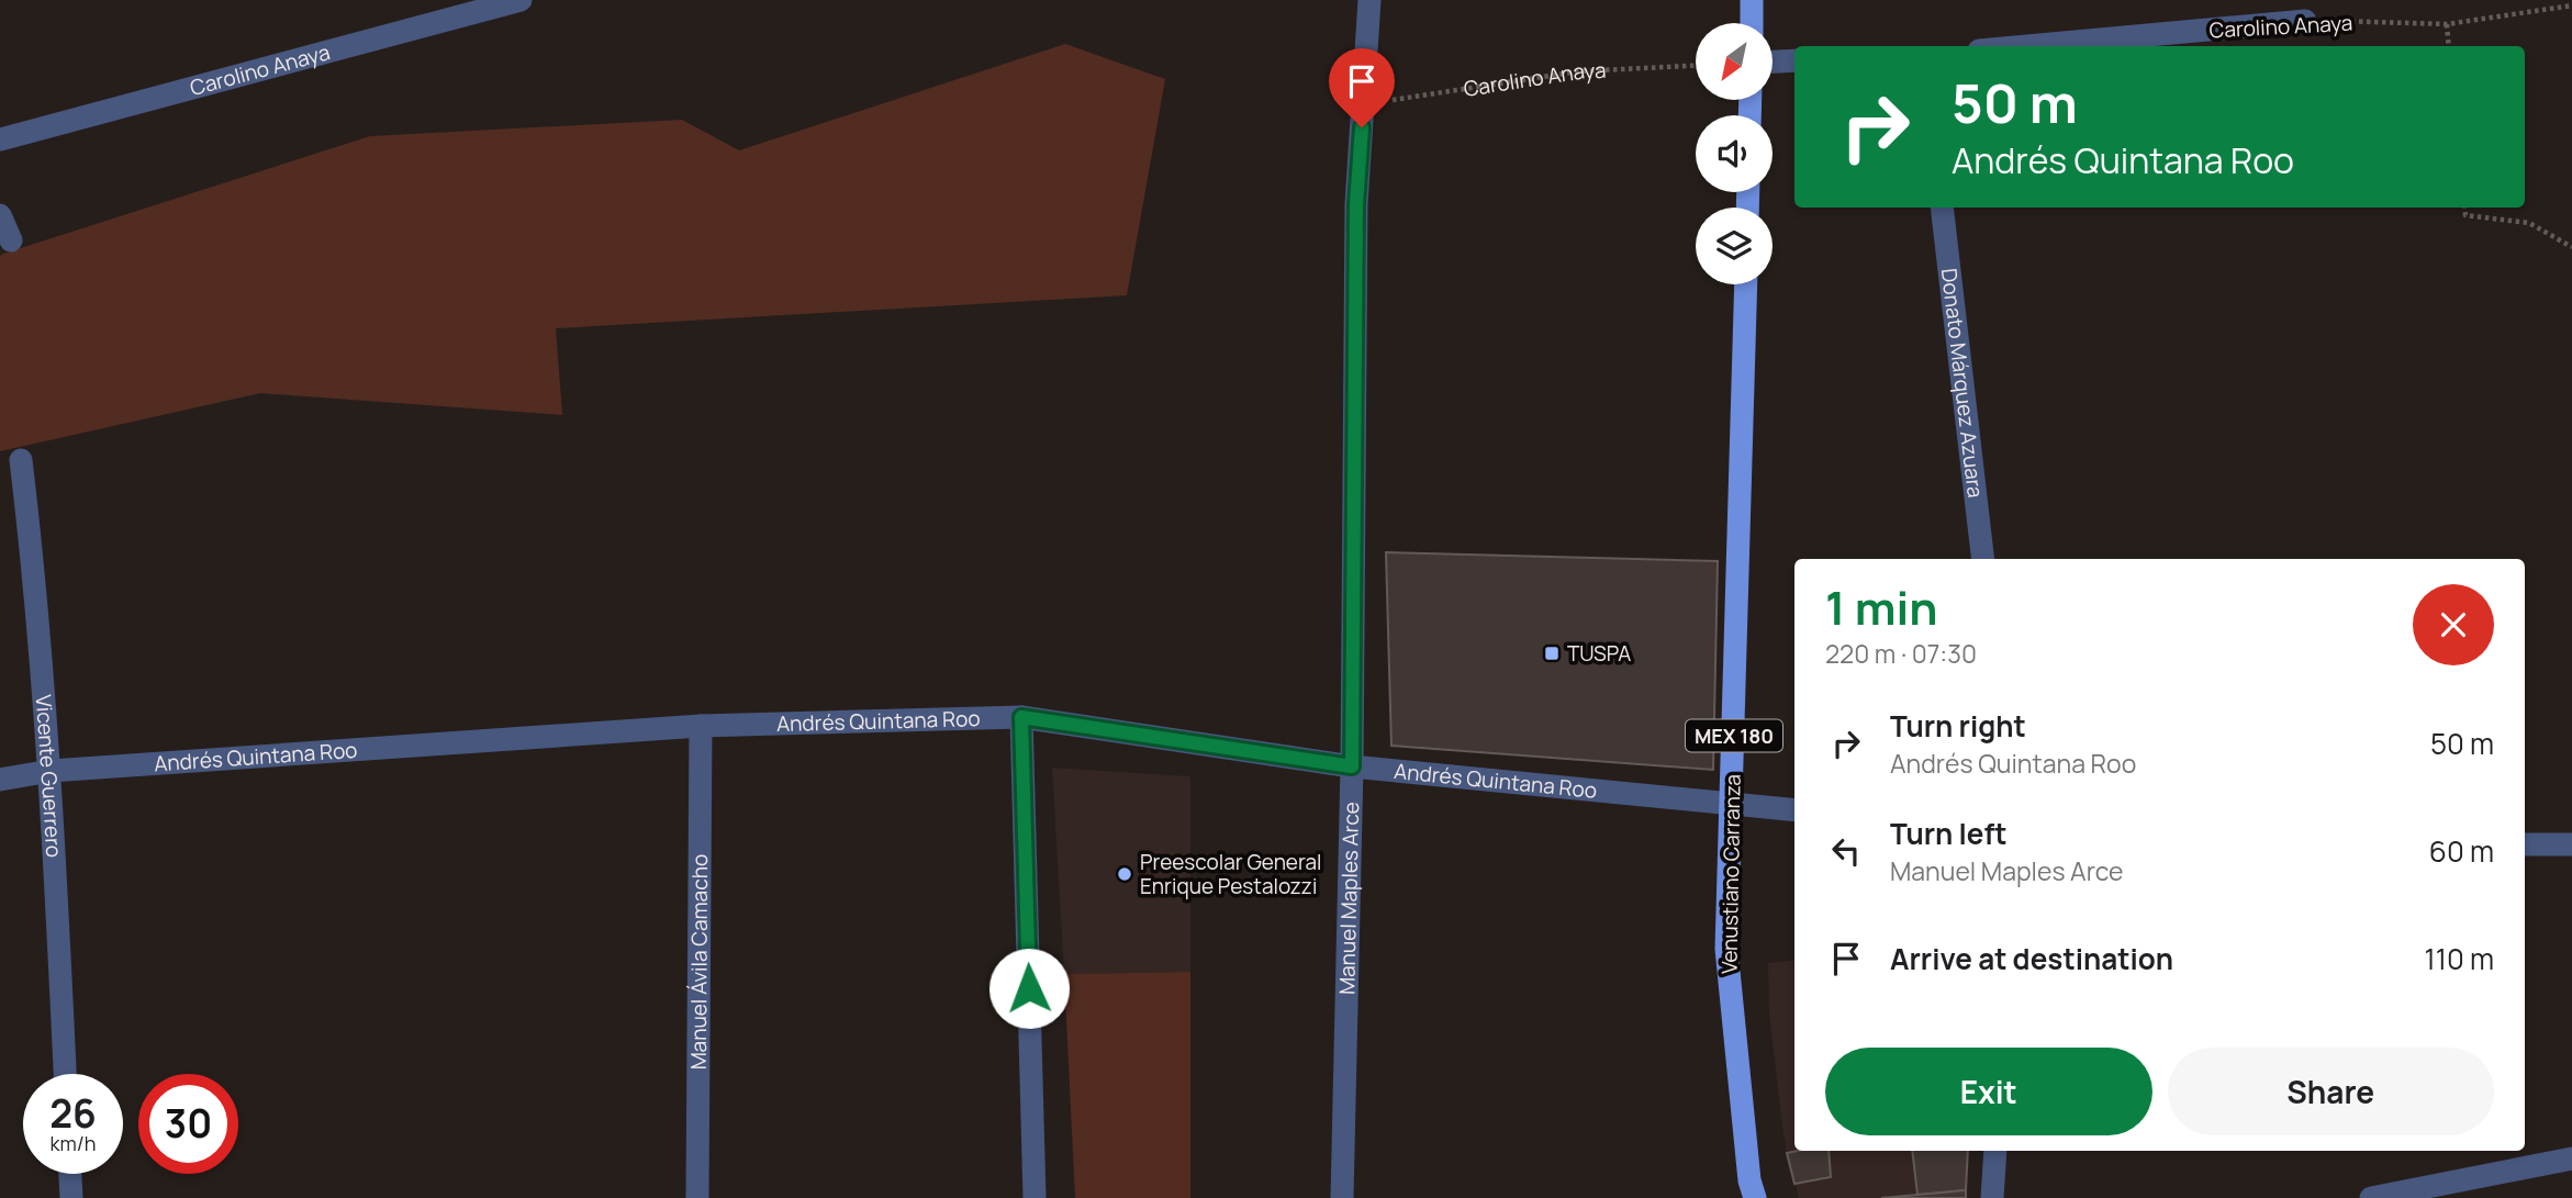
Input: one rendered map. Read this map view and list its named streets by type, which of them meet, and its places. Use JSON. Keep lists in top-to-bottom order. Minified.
{"streets":{"main road":["MEX 180","Venustiano Carranza"],"street":["Carolino Anaya","Donato Márquez Azuara","Andrés Quintana Roo","Vicente Guerrero","Manuel Maples Arce","Manuel Ávila Camacho"]},"crossings":[["Carolino Anaya","Manuel Maples Arce"],["Andrés Quintana Roo","Vicente Guerrero"],["Andrés Quintana Roo","Venustiano Carranza"],["Andrés Quintana Roo","Manuel Maples Arce"],["Andrés Quintana Roo","Manuel Ávila Camacho"]],"places":{"transit":["TUSPA"],"other":["Preescolar General Enrique Pestalozzi"]},"north":"bottom left","page":{"turn":["50 m","Andrés Quintana Roo"],"heading":["1 min","220 m · 07:30"],"list":[{"name":"Turn right","note":"Andrés Quintana Roo","value":"50 m"},{"name":"Turn left","note":"Manuel Maples Arce","value":"60 m"},{"name":"Arrive at destination","value":"110 m"}],"buttons":["Exit","Share"],"speed":"26 km/h","limit":"30"}}
